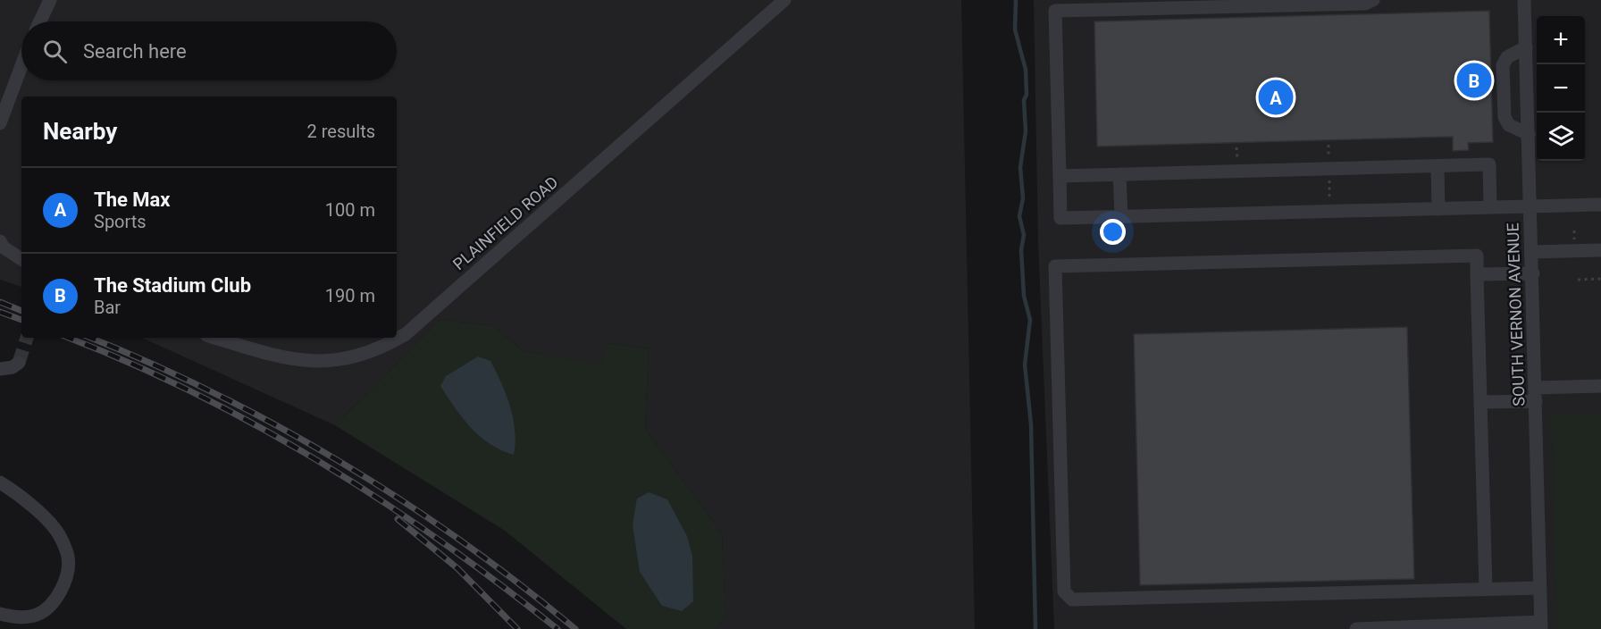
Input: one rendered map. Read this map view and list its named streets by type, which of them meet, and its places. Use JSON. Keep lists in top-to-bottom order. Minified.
{"streets":{"street":["PLAINFIELD ROAD","SOUTH VERNON AVENUE"]},"page":{"map_buttons":["+","−"],"search":"Search here","pins":["B","A"],"heading":["Nearby","2 results"],"list":[{"mark":"A","name":"The Max","note":"Sports","value":"100 m"},{"mark":"B","name":"The Stadium Club","note":"Bar","value":"190 m"}]}}
